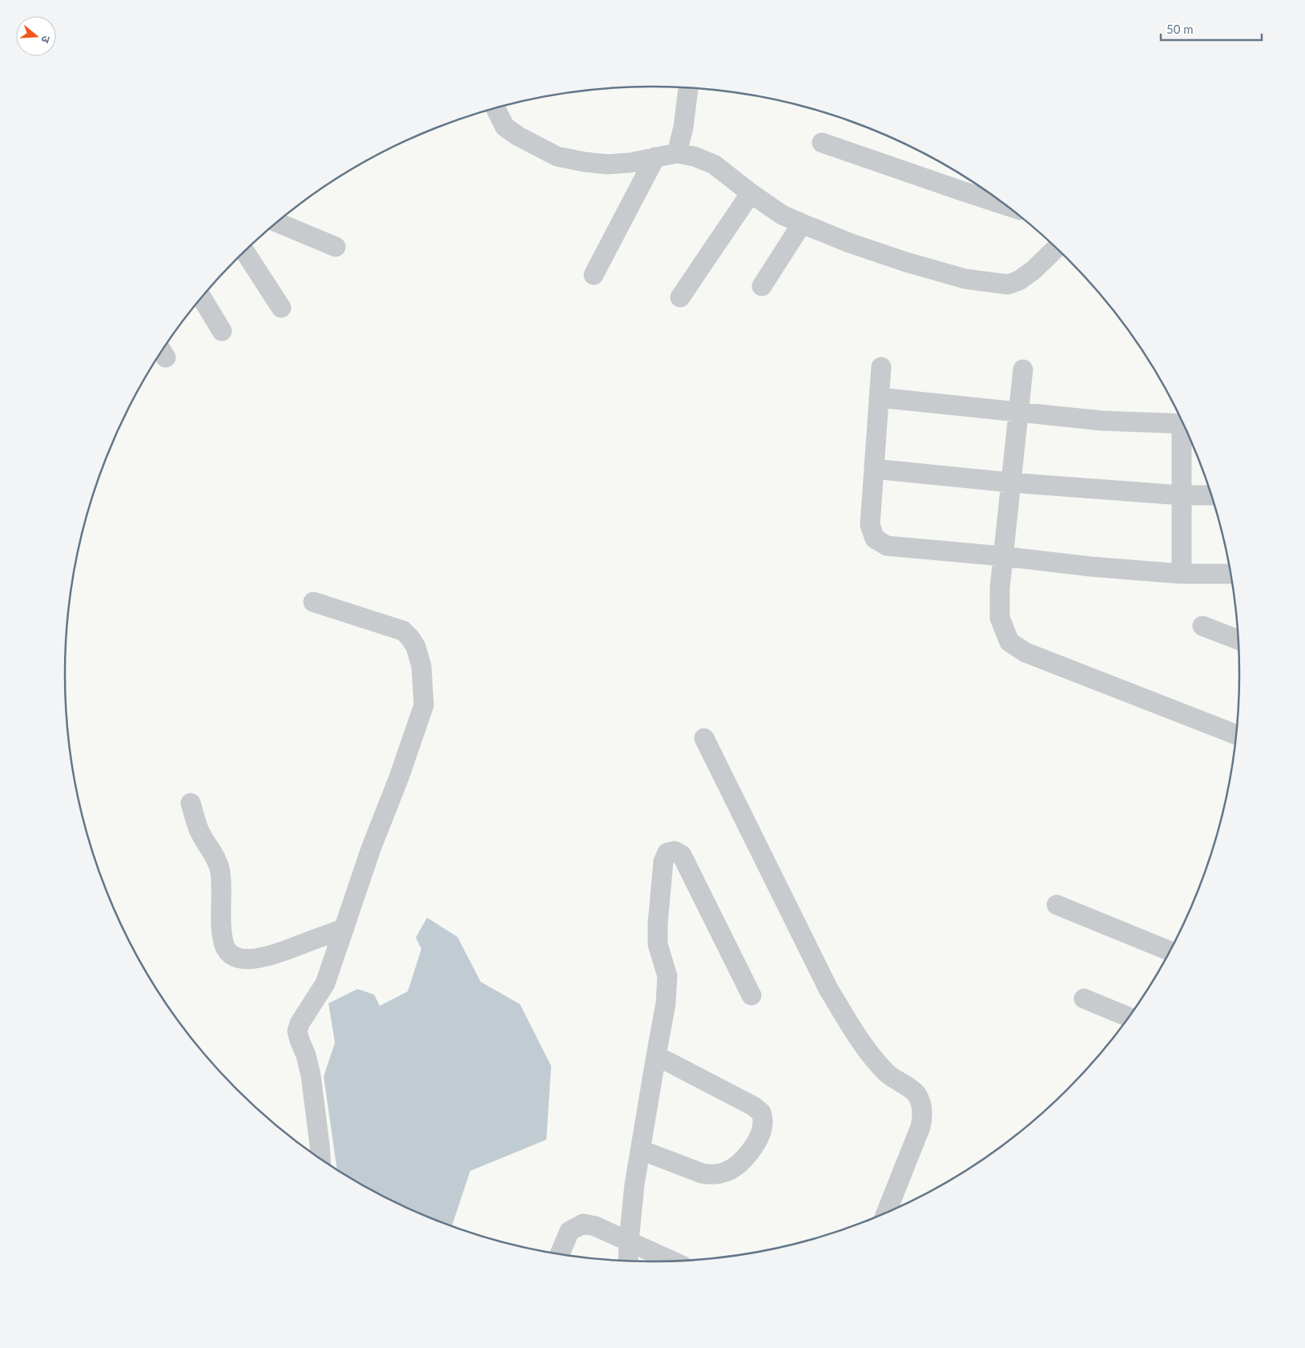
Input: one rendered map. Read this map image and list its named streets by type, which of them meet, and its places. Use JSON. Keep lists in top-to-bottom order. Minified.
{"scale_bar":"50 m","north":"right"}
